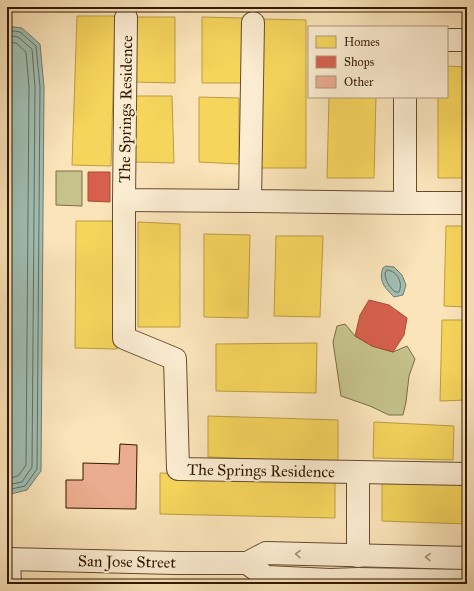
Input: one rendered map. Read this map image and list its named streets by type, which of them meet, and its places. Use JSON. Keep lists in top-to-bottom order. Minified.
{"streets":{"street":["The Springs Residence","San Jose Street"]},"crossings":[["The Springs Residence","San Jose Street"]],"legend":["Homes","Shops","Other"]}
